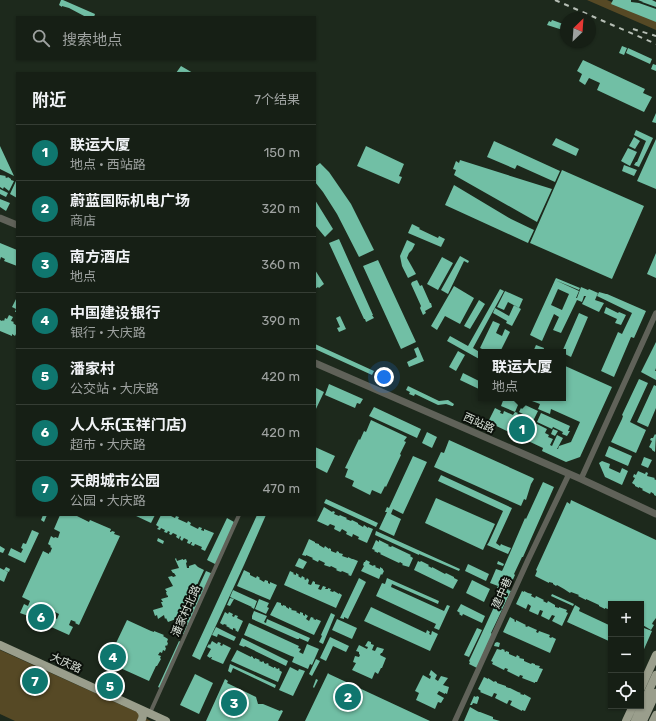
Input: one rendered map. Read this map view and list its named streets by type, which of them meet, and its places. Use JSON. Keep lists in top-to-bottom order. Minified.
{"streets":{"main road":["大庆路"],"street":["西站路","建中巷","潘家村北路"]},"crossings":[["西站路","建中巷"],["潘家村北路","大庆路"]],"north":"top right","page":{"search":"搜索地点","heading":["附近","7个结果"],"list":[{"mark":"1","name":"联运大厦","note":"地点 · 西站路","value":"150 m"},{"mark":"2","name":"蔚蓝国际机电广场","note":"商店","value":"320 m"},{"mark":"3","name":"南方酒店","note":"地点","value":"360 m"},{"mark":"4","name":"中国建设银行","note":"银行 · 大庆路","value":"390 m"},{"mark":"5","name":"潘家村","note":"公交站 · 大庆路","value":"420 m"},{"mark":"6","name":"人人乐(玉祥门店)","note":"超市 · 大庆路","value":"420 m"},{"mark":"7","name":"天朗城市公园","note":"公园 · 大庆路","value":"470 m"}],"popup":["联运大厦","地点"],"pins":["1","6","4","7","5","2","3"],"map_buttons":["+","−"]}}
